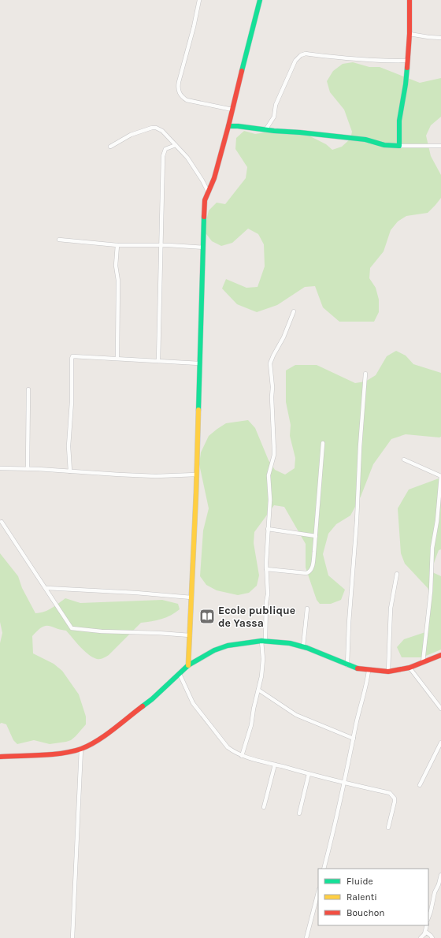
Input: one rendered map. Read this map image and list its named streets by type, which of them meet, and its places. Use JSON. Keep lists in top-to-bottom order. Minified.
{"places":{"library":["Ecole publique de Yassa"]},"legend":["Fluide","Ralenti","Bouchon"]}
